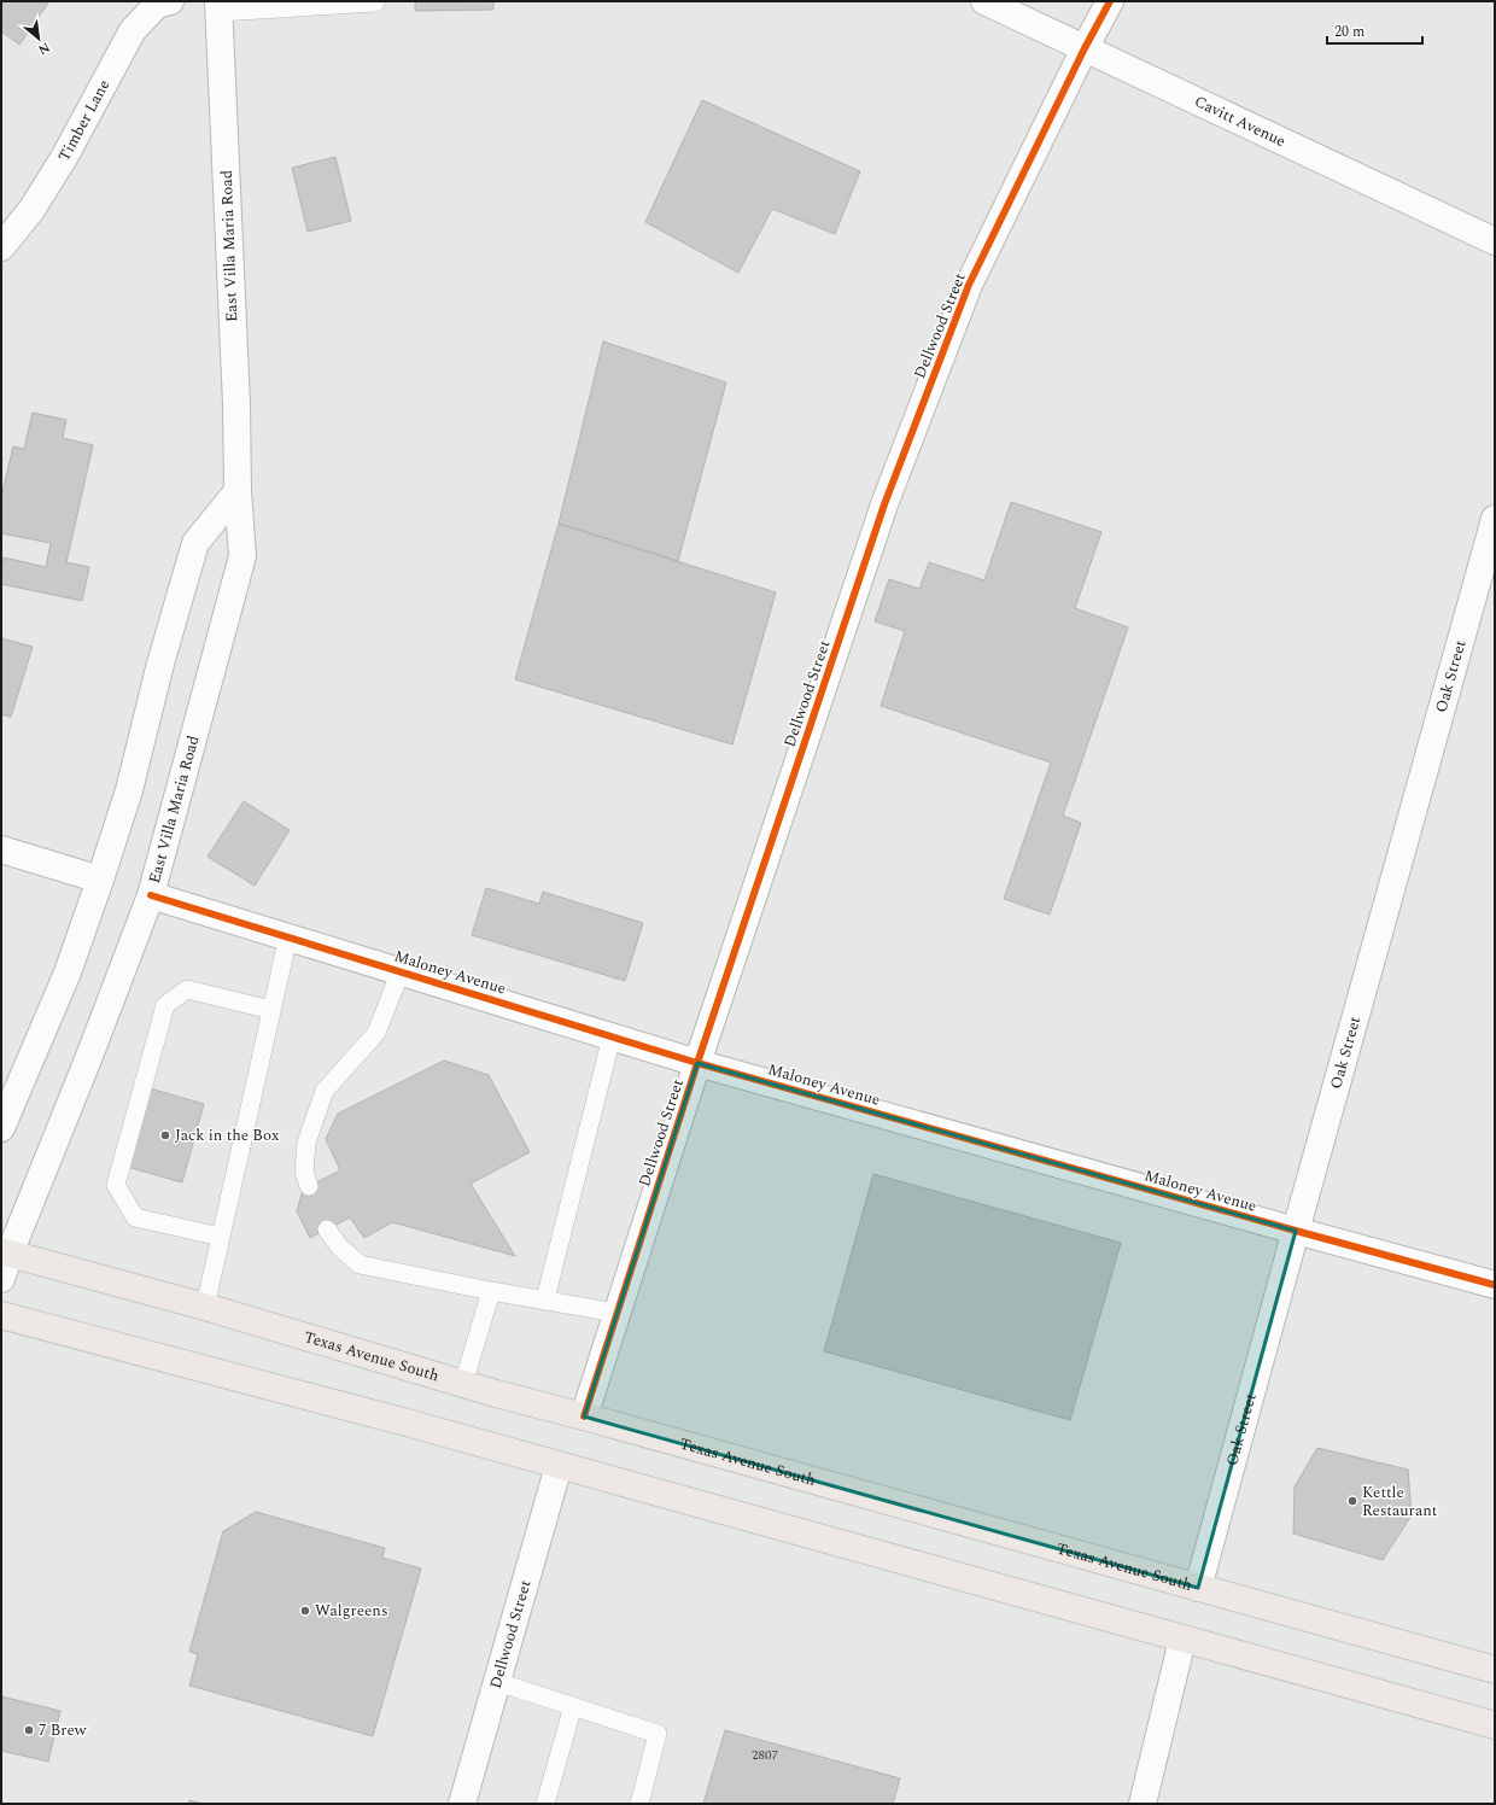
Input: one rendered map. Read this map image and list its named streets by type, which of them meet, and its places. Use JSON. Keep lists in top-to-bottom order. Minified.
{"streets":{"main road":["Texas Avenue South"],"street":["Timber Lane","Cavitt Avenue","East Villa Maria Road","Dellwood Street","Oak Street","Maloney Avenue"]},"crossings":[["Cavitt Avenue","Dellwood Street"],["East Villa Maria Road","Maloney Avenue"],["East Villa Maria Road","Texas Avenue South"],["Dellwood Street","Maloney Avenue"],["Dellwood Street","Texas Avenue South"],["Oak Street","Maloney Avenue"],["Oak Street","Texas Avenue South"]],"places":["Jack in the Box","Kettle Restaurant","Walgreens","7 Brew"],"house_numbers":["2807"],"scale_bar":"20 m","north":"bottom right"}
